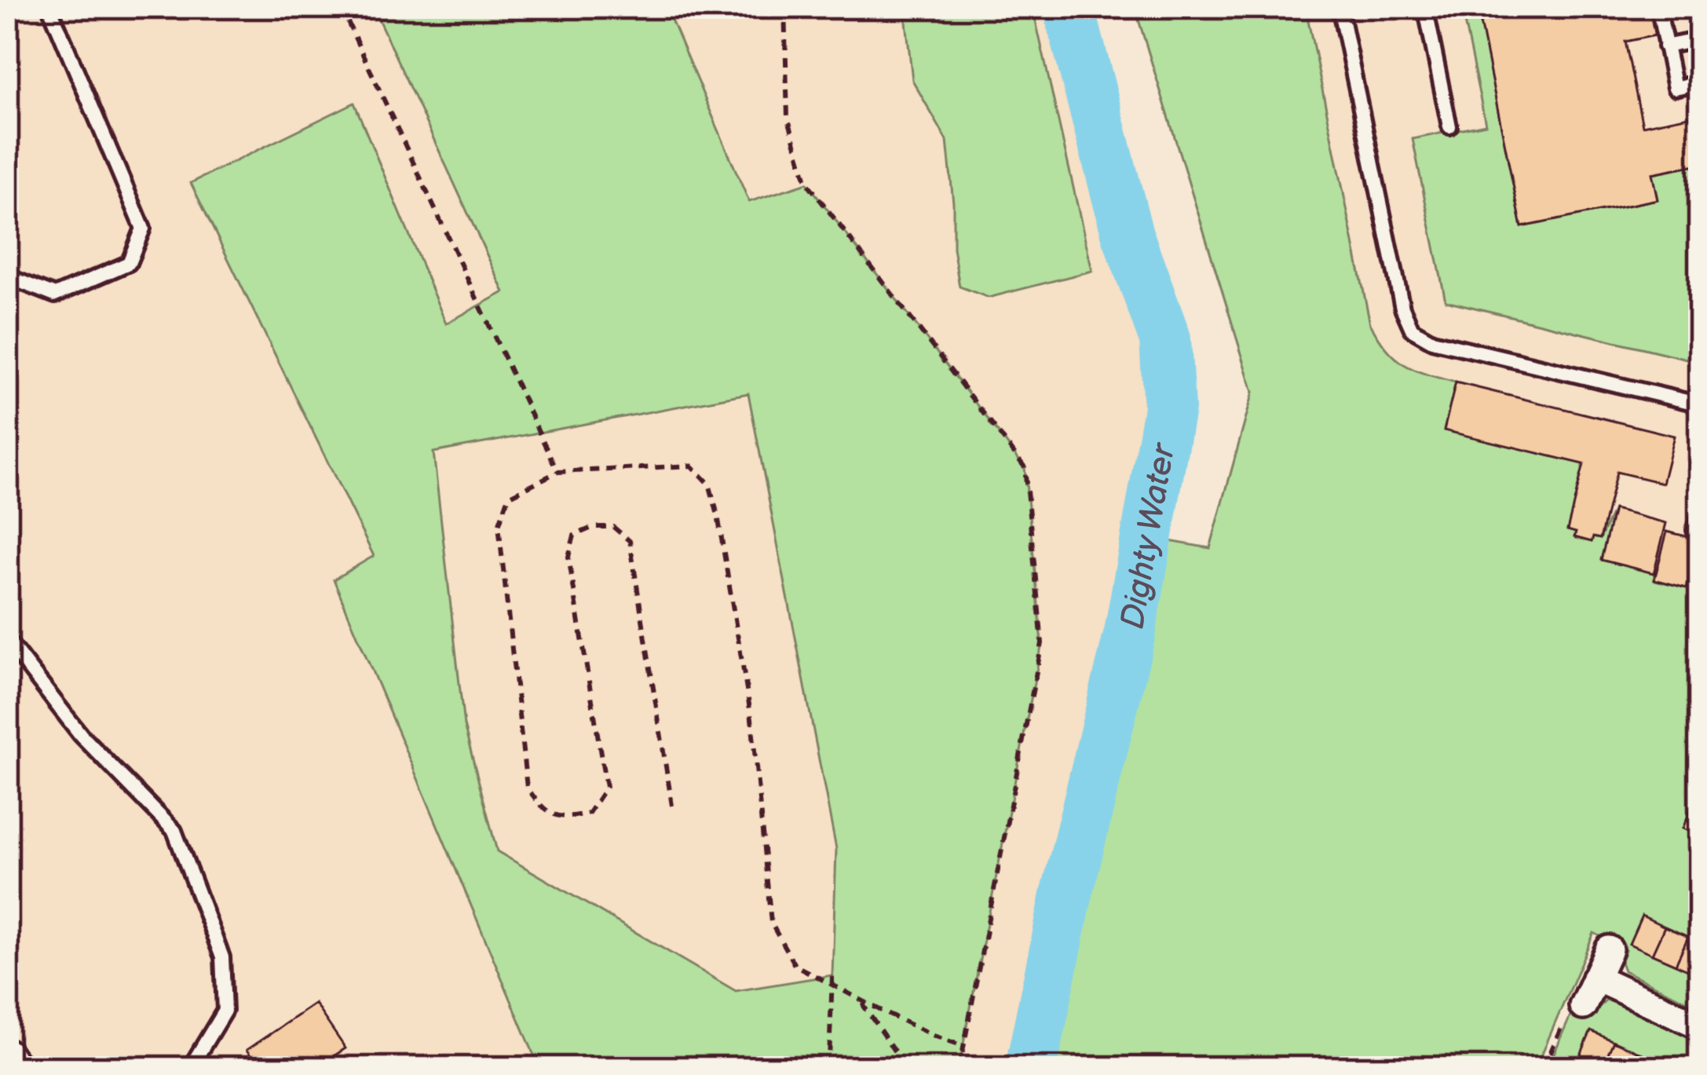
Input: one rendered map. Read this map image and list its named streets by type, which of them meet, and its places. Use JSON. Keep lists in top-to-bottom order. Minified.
{"water":["Dighty Water"]}
